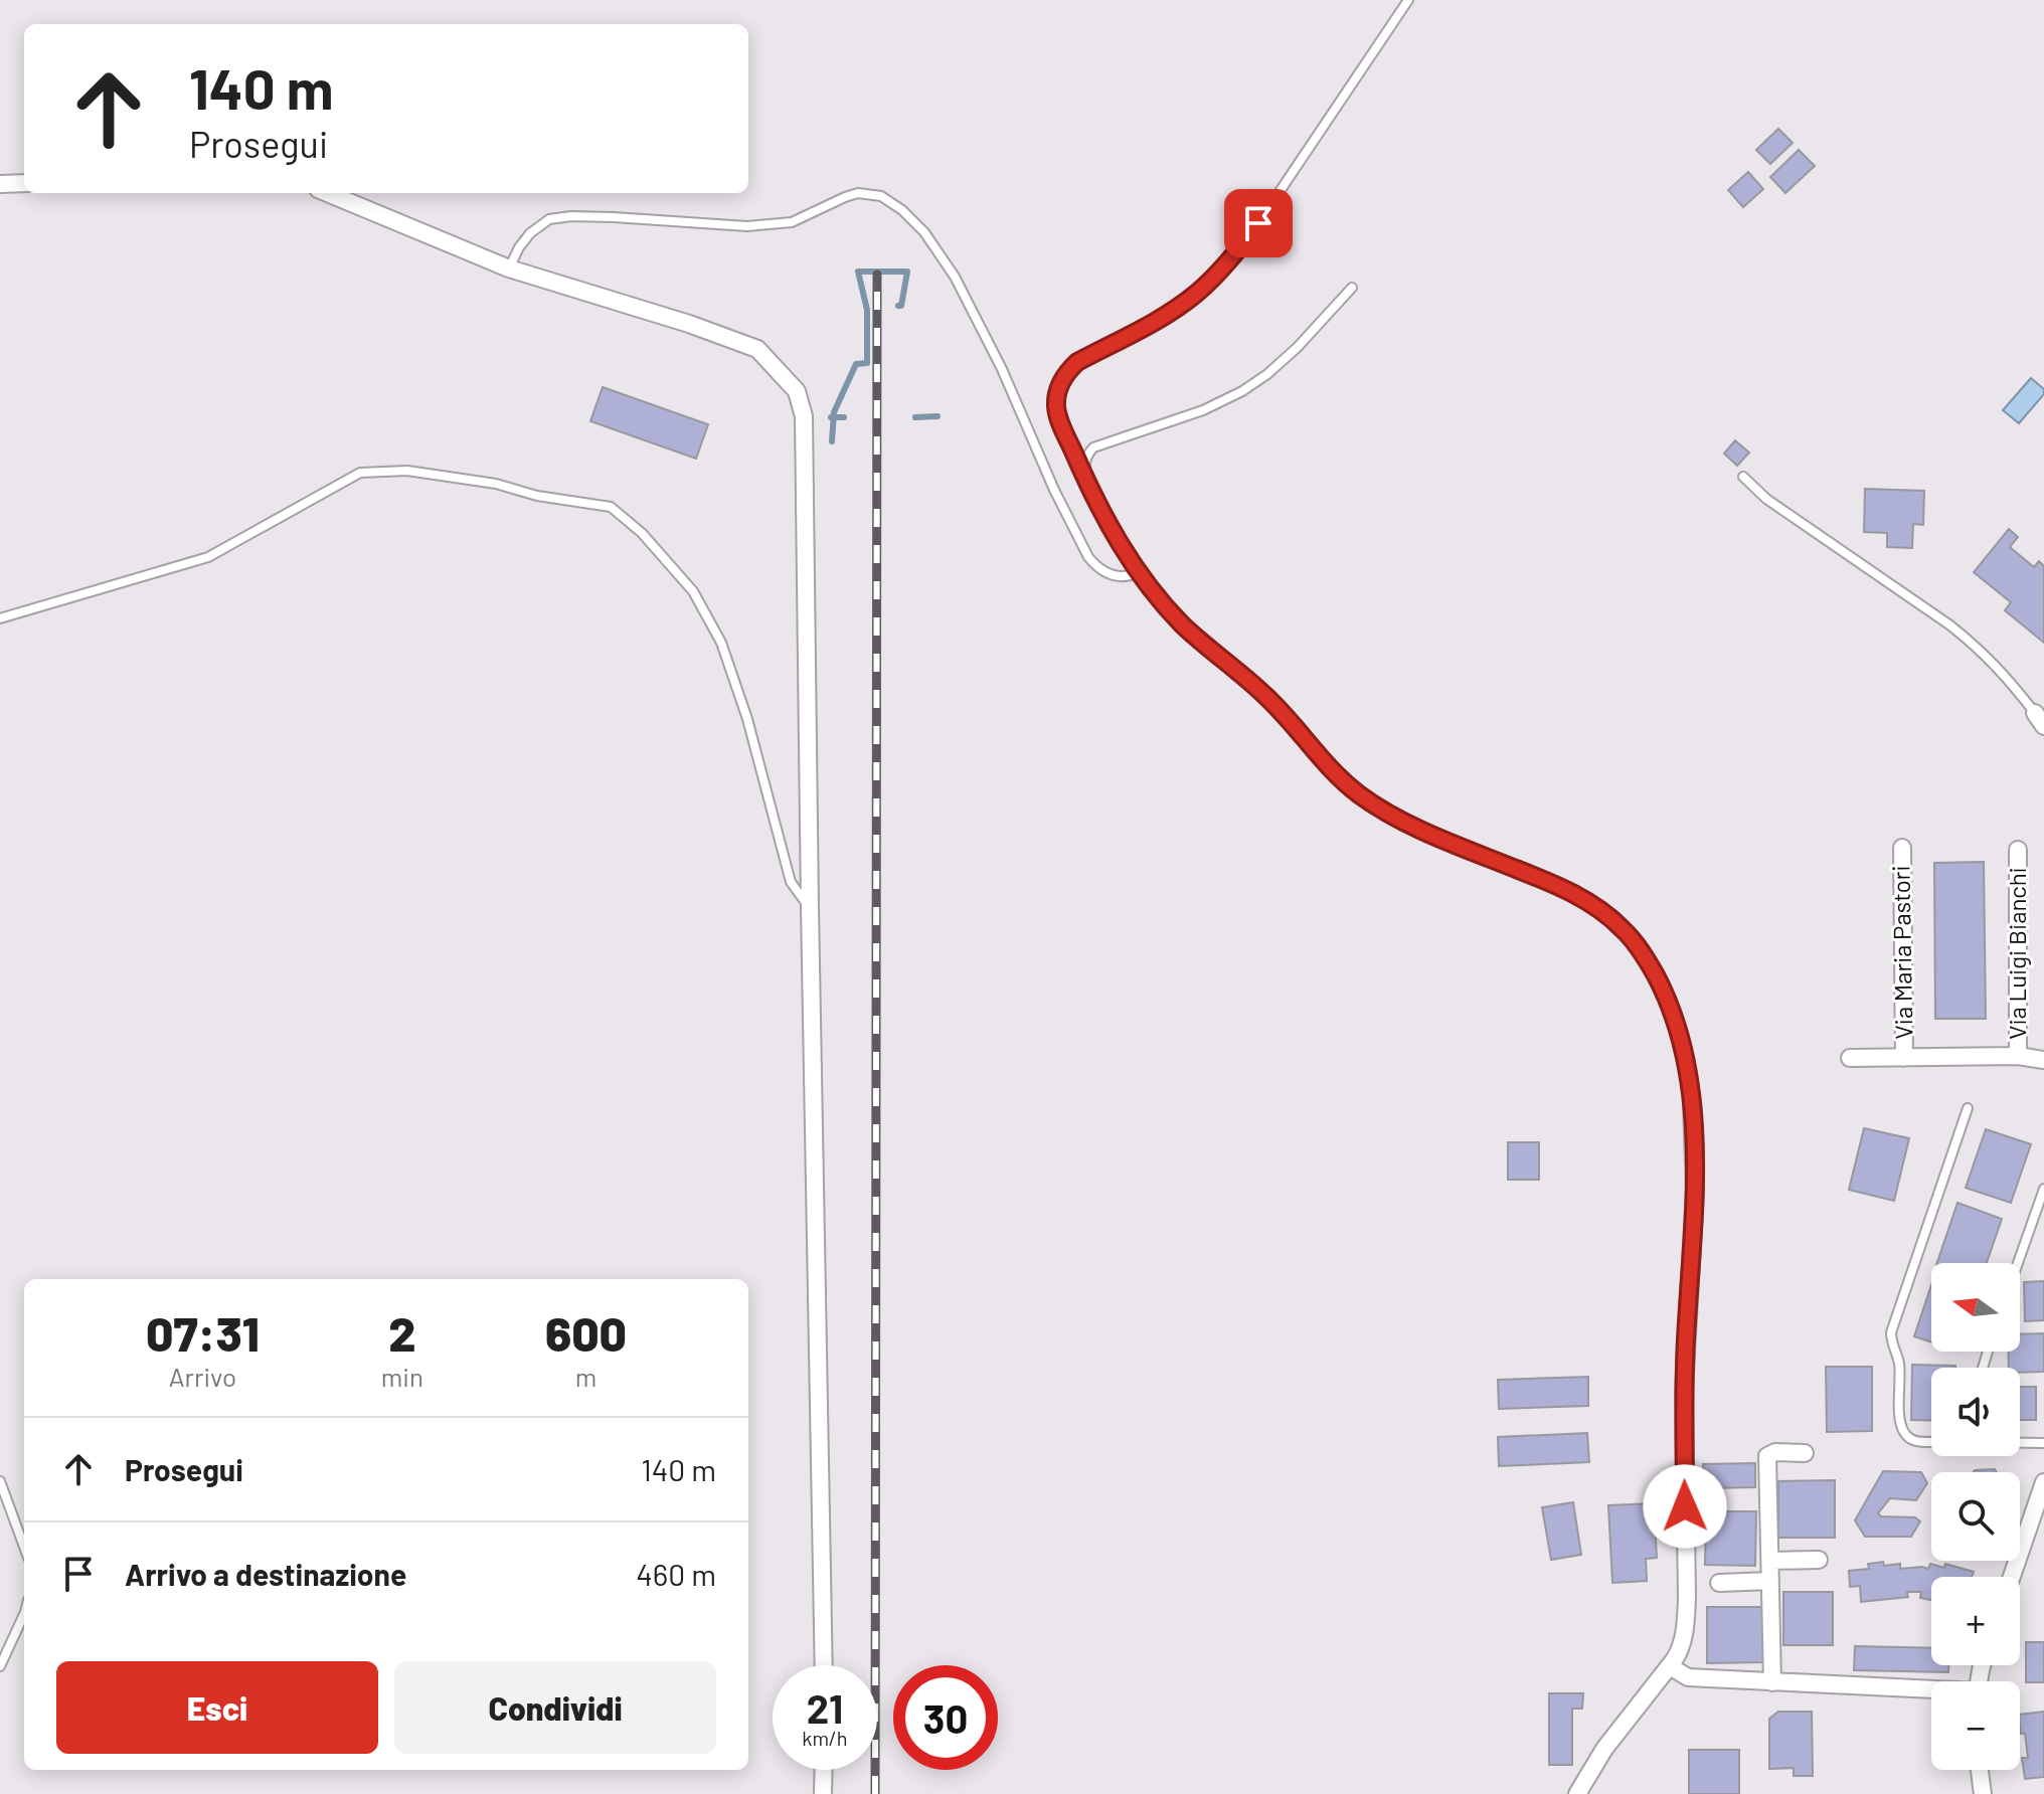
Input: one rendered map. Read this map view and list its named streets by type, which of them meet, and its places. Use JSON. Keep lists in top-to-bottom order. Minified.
{"streets":{"street":["Via Maria Pastori","Via Luigi Bianchi"]},"north":"left","page":{"turn":["140 m","Prosegui"],"map_buttons":["+","−"],"eta":["07:31","Arrivo","2","min","600","m"],"list":[{"name":"Prosegui","value":"140 m"},{"name":"Arrivo a destinazione","value":"460 m"}],"buttons":["Esci","Condividi"],"speed":"21 km/h","limit":"30"}}
